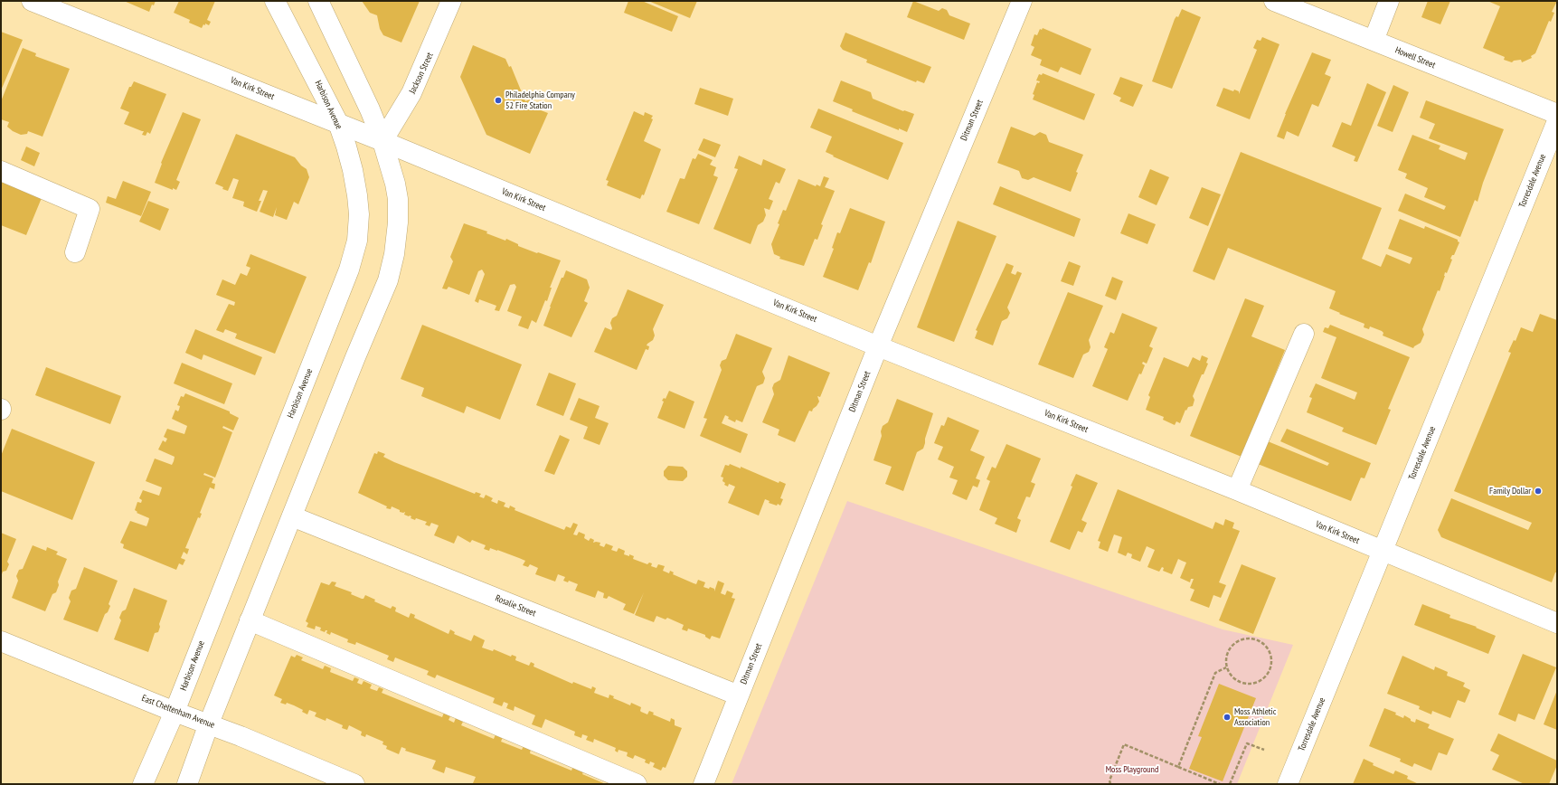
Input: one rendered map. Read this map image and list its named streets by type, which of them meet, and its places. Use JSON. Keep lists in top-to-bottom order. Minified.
{"streets":{"street":["Howell Street","Jackson Street","Van Kirk Street","Harbison Avenue","Ditman Street","Torresdale Avenue","Rosalie Street","East Cheltenham Avenue"]},"crossings":[["Jackson Street","Van Kirk Street"],["Van Kirk Street","Harbison Avenue"],["Van Kirk Street","Ditman Street"],["Van Kirk Street","Torresdale Avenue"],["Harbison Avenue","East Cheltenham Avenue"],["Ditman Street","Rosalie Street"]],"parks":["Moss Playground"],"places":["Philadelphia Company 52 Fire Station","Family Dollar","Moss Athletic Association"]}
